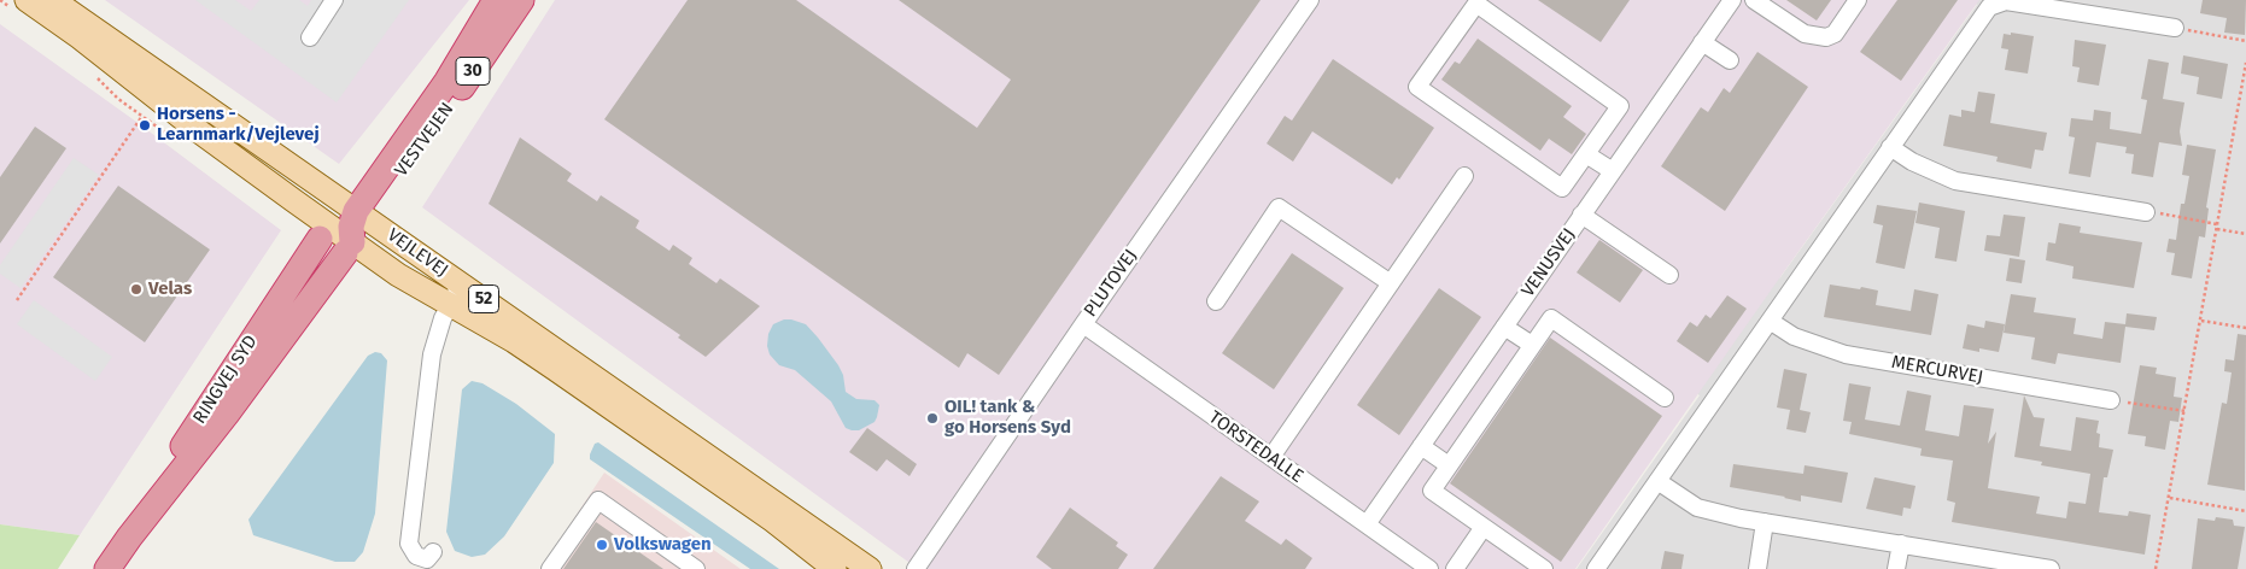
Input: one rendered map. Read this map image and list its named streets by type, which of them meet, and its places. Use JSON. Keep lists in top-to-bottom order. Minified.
{"streets":{"highway":["30","VESTVEJEN","RINGVEJ SYD"],"main road":["VEJLEVEJ","52"],"street":["VENUSVEJ","PLUTOVEJ","MERCURVEJ","TORSTEDALLE"]},"crossings":[["VESTVEJEN","VEJLEVEJ"],["VESTVEJEN","RINGVEJ SYD"],["VEJLEVEJ","RINGVEJ SYD"],["VENUSVEJ","TORSTEDALLE"],["PLUTOVEJ","TORSTEDALLE"]],"places":["Horsens - Learnmark/Vejlevej","Velas","OIL! tank & go Horsens Syd","Volkswagen"]}
